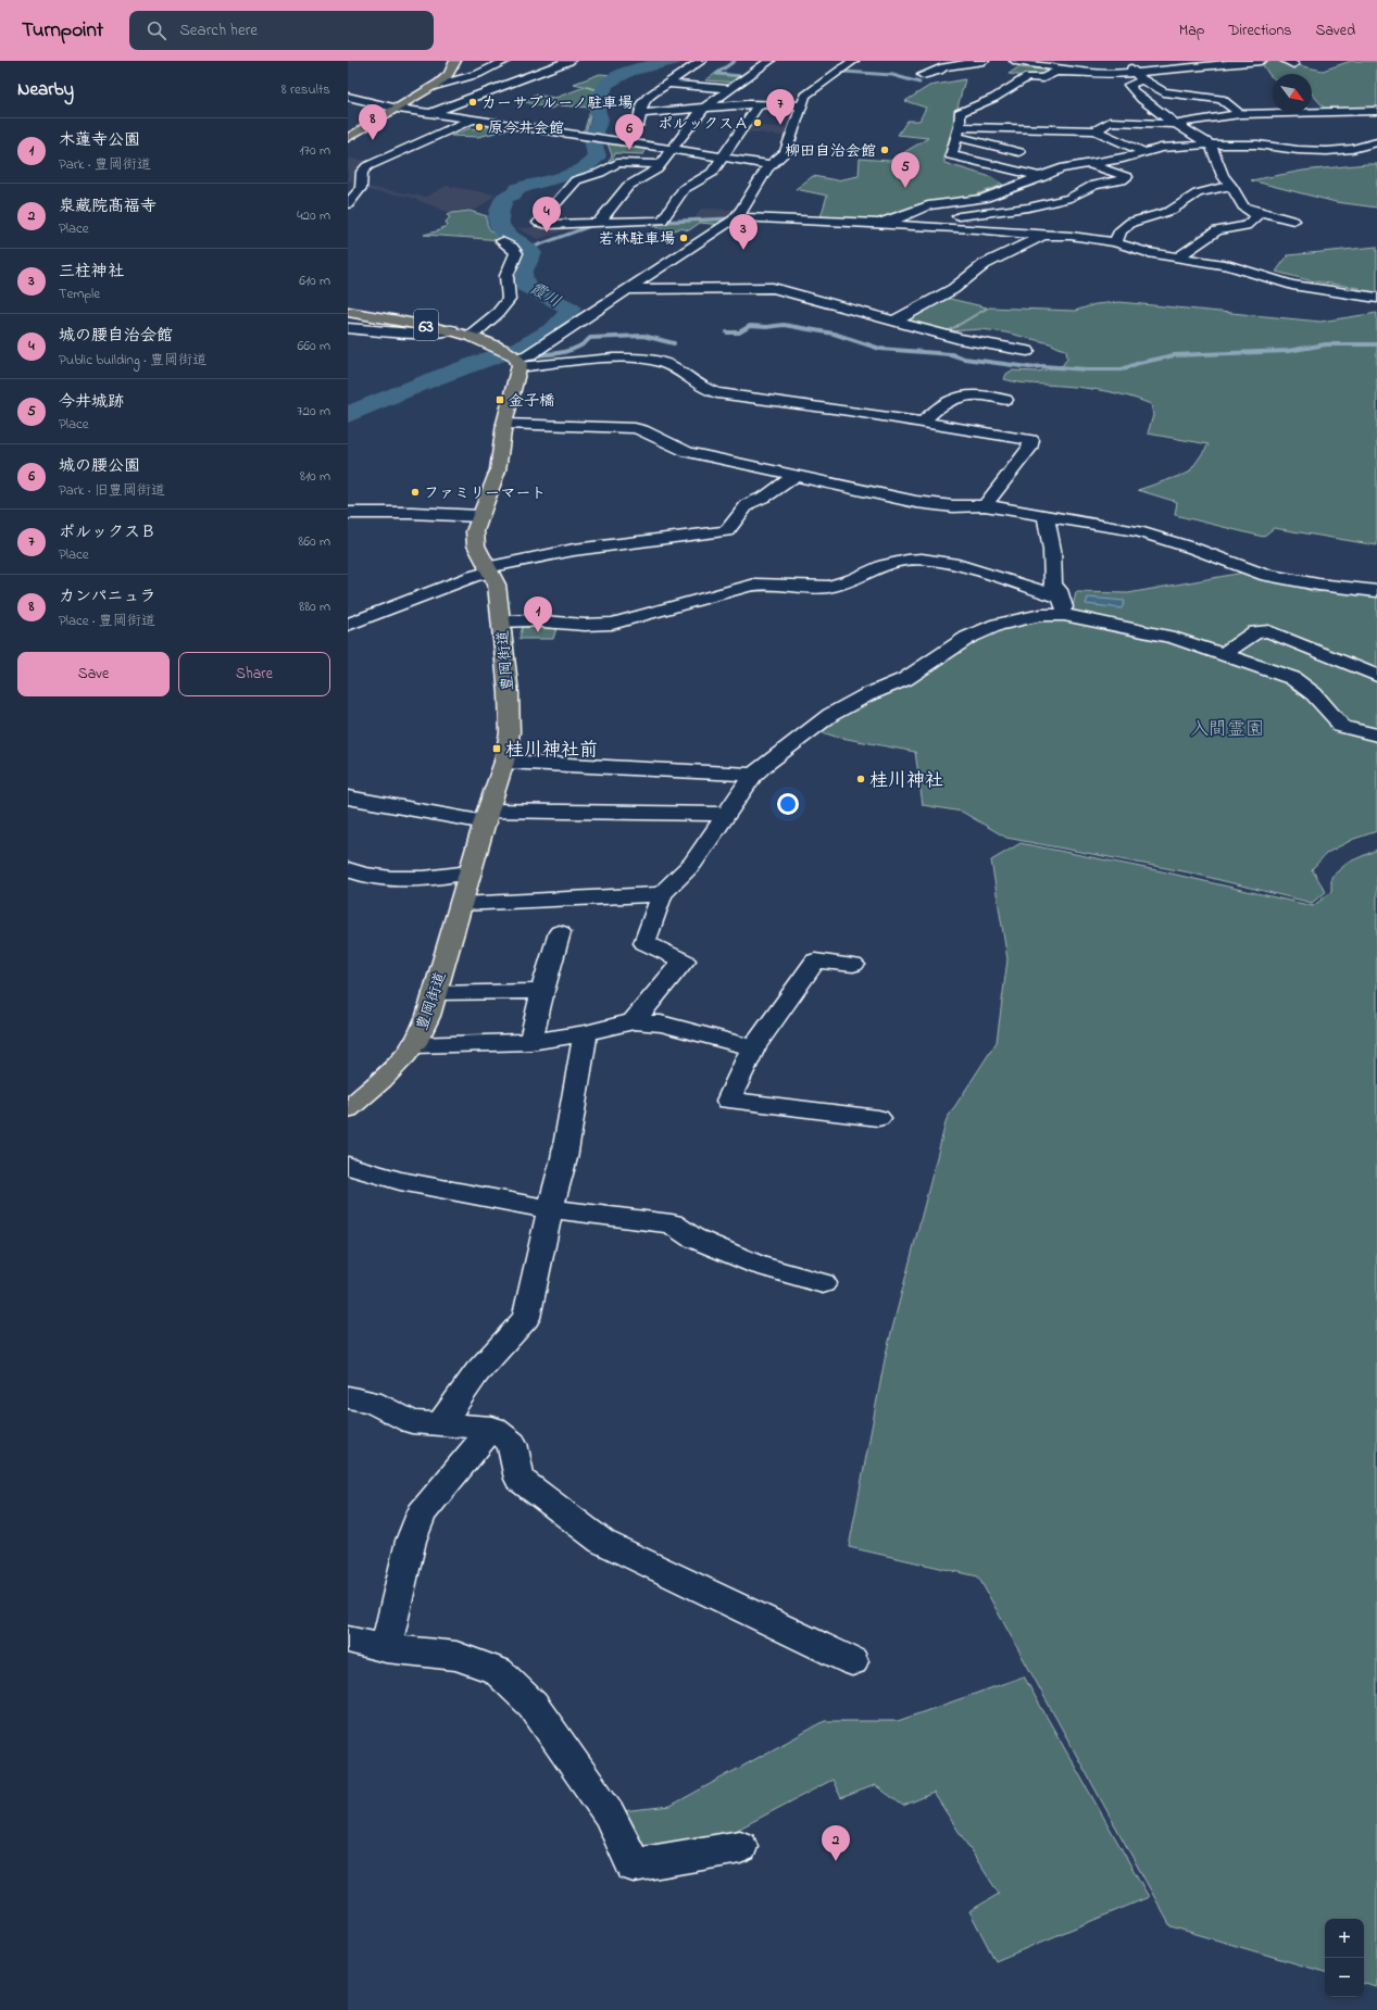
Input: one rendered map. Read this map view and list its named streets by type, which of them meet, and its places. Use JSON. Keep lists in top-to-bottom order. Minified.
{"streets":{"main road":["63","豊岡街道"]},"crossings":[["63","豊岡街道"]],"water":["霞川"],"parks":["入間霊園"],"places":{"other":["カーサプルーノ駐車場","ポルックスＡ","原今井会館","柳田自治会館","若林駐車場","ファミリーマート","桂川神社"],"transit":["金子橋","桂川神社前"]},"north":"bottom right","page":{"header":"Turnpoint","search":"Search here","nav":["Map","Directions","Saved"],"heading":["Nearby","8 results"],"pins":["7","8","6","5","4","3","1","2"],"list":[{"mark":"1","name":"木蓮寺公園","note":"Park · 豊岡街道","value":"170 m"},{"mark":"2","name":"泉藏院髙福寺","note":"Place","value":"420 m"},{"mark":"3","name":"三柱神社","note":"Temple","value":"610 m"},{"mark":"4","name":"城の腰自治会館","note":"Public building · 豊岡街道","value":"660 m"},{"mark":"5","name":"今井城跡","note":"Place","value":"720 m"},{"mark":"6","name":"城の腰公園","note":"Park · 旧豊岡街道","value":"810 m"},{"mark":"7","name":"ポルックスＢ","note":"Place","value":"860 m"},{"mark":"8","name":"カンパニュラ","note":"Place · 豊岡街道","value":"880 m"}],"buttons":["Save","Share"],"map_buttons":["+","−"]}}
